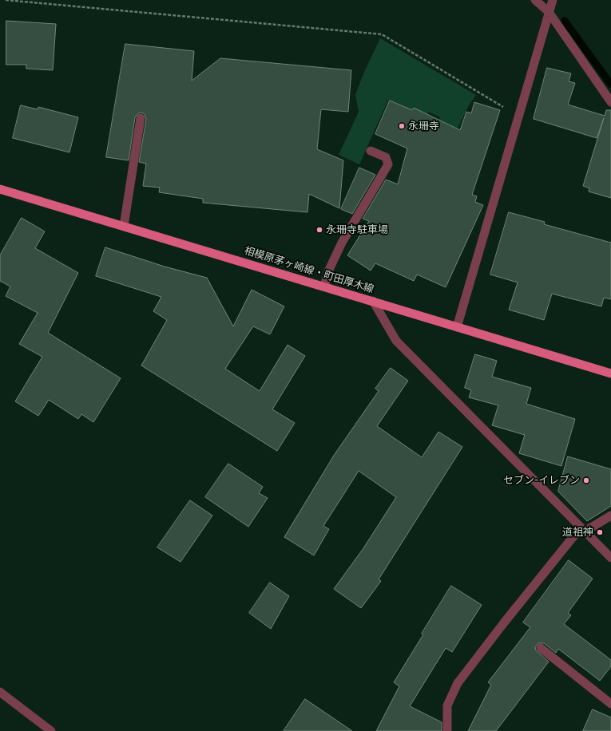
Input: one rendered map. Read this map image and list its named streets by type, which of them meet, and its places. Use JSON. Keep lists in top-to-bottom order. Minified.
{"streets":{"main road":["相模原茅ヶ崎線・町田厚木線"]},"places":["永珊寺","永珊寺駐車場","セブン-イレブン","道祖神"]}
